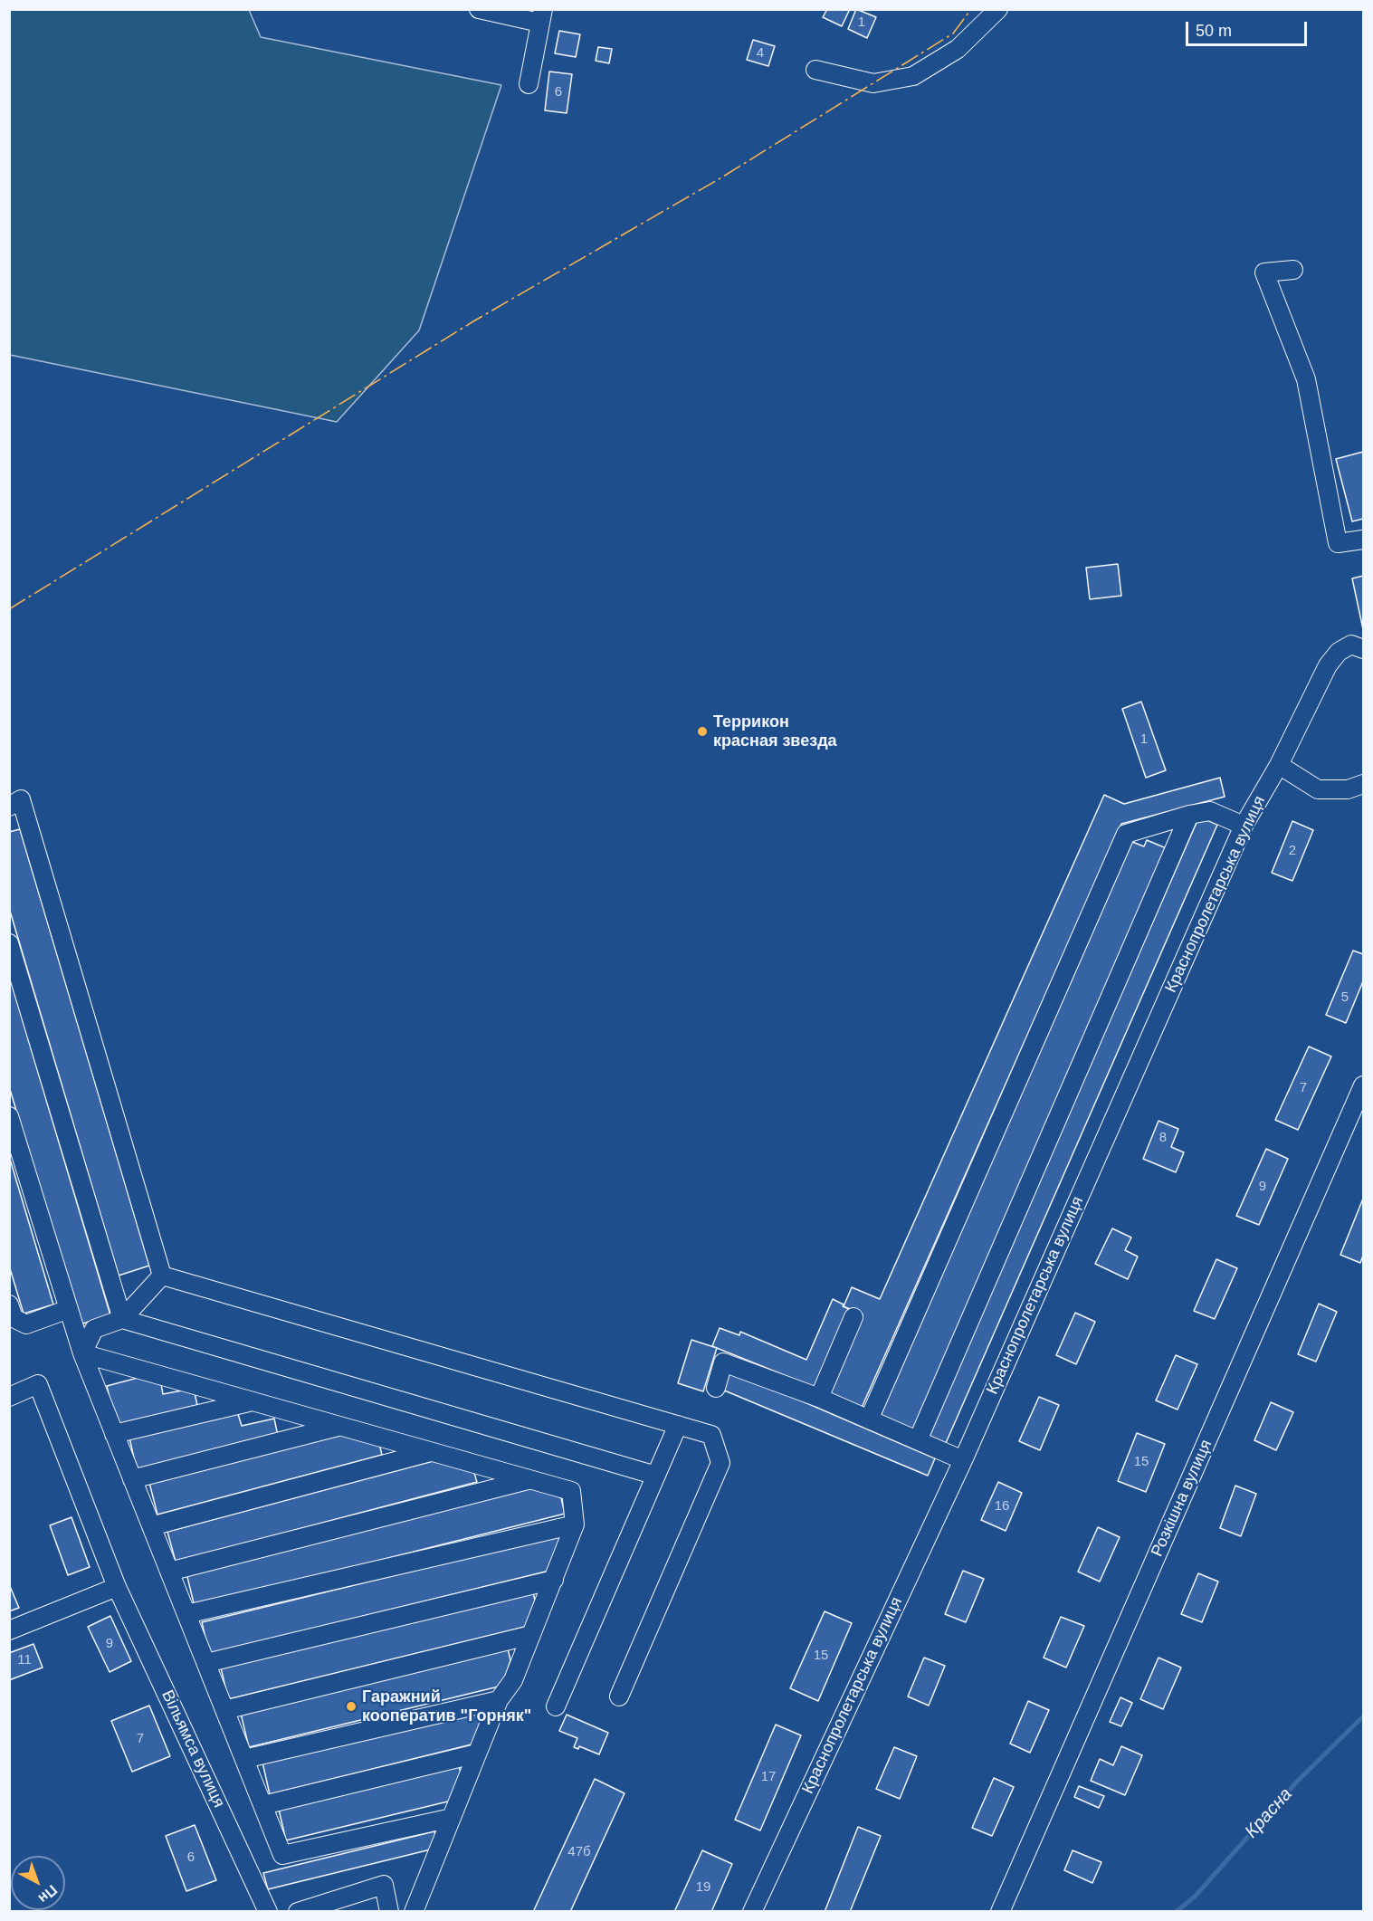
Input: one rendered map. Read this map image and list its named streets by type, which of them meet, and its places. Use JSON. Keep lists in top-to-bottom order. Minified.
{"streets":{"street":["Краснопролетарська вулиця","Розкішна вулиця","Вільямса вулиця"]},"water":["Красна"],"places":["Террикон красная звезда","Гаражний кооператив \"Горняк\""],"house_numbers":["1","4","6","1","2","5","7","8","9","15","16","9","15","11","7","17","47б","6","19"],"scale_bar":"50 m","north":"bottom right"}
